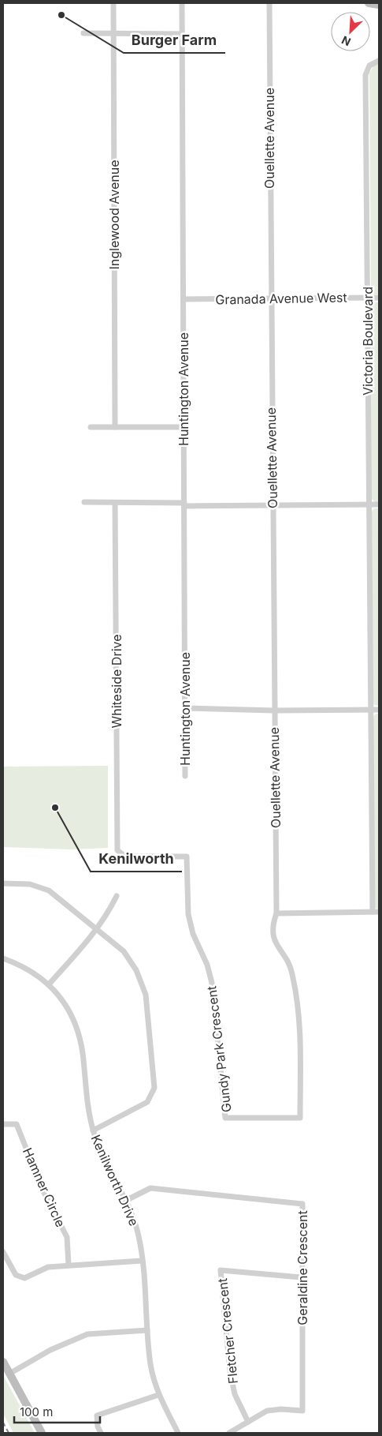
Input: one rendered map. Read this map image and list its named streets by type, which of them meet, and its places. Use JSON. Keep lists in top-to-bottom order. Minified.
{"streets":{"street":["Ouellette Avenue","Inglewood Avenue","Granada Avenue West","Victoria Boulevard","Huntington Avenue","Whiteside Drive","Gundy Park Crescent","Kenilworth Drive","Hamner Circle","Geraldine Crescent","Fletcher Crescent"]},"crossings":[["Ouellette Avenue","Granada Avenue West"],["Ouellette Avenue","Gundy Park Crescent"],["Granada Avenue West","Victoria Boulevard"],["Granada Avenue West","Huntington Avenue"],["Whiteside Drive","Gundy Park Crescent"],["Kenilworth Drive","Geraldine Crescent"],["Geraldine Crescent","Fletcher Crescent"]],"places":["Burger Farm","Kenilworth"],"scale_bar":"100 m","north":"bottom left"}
